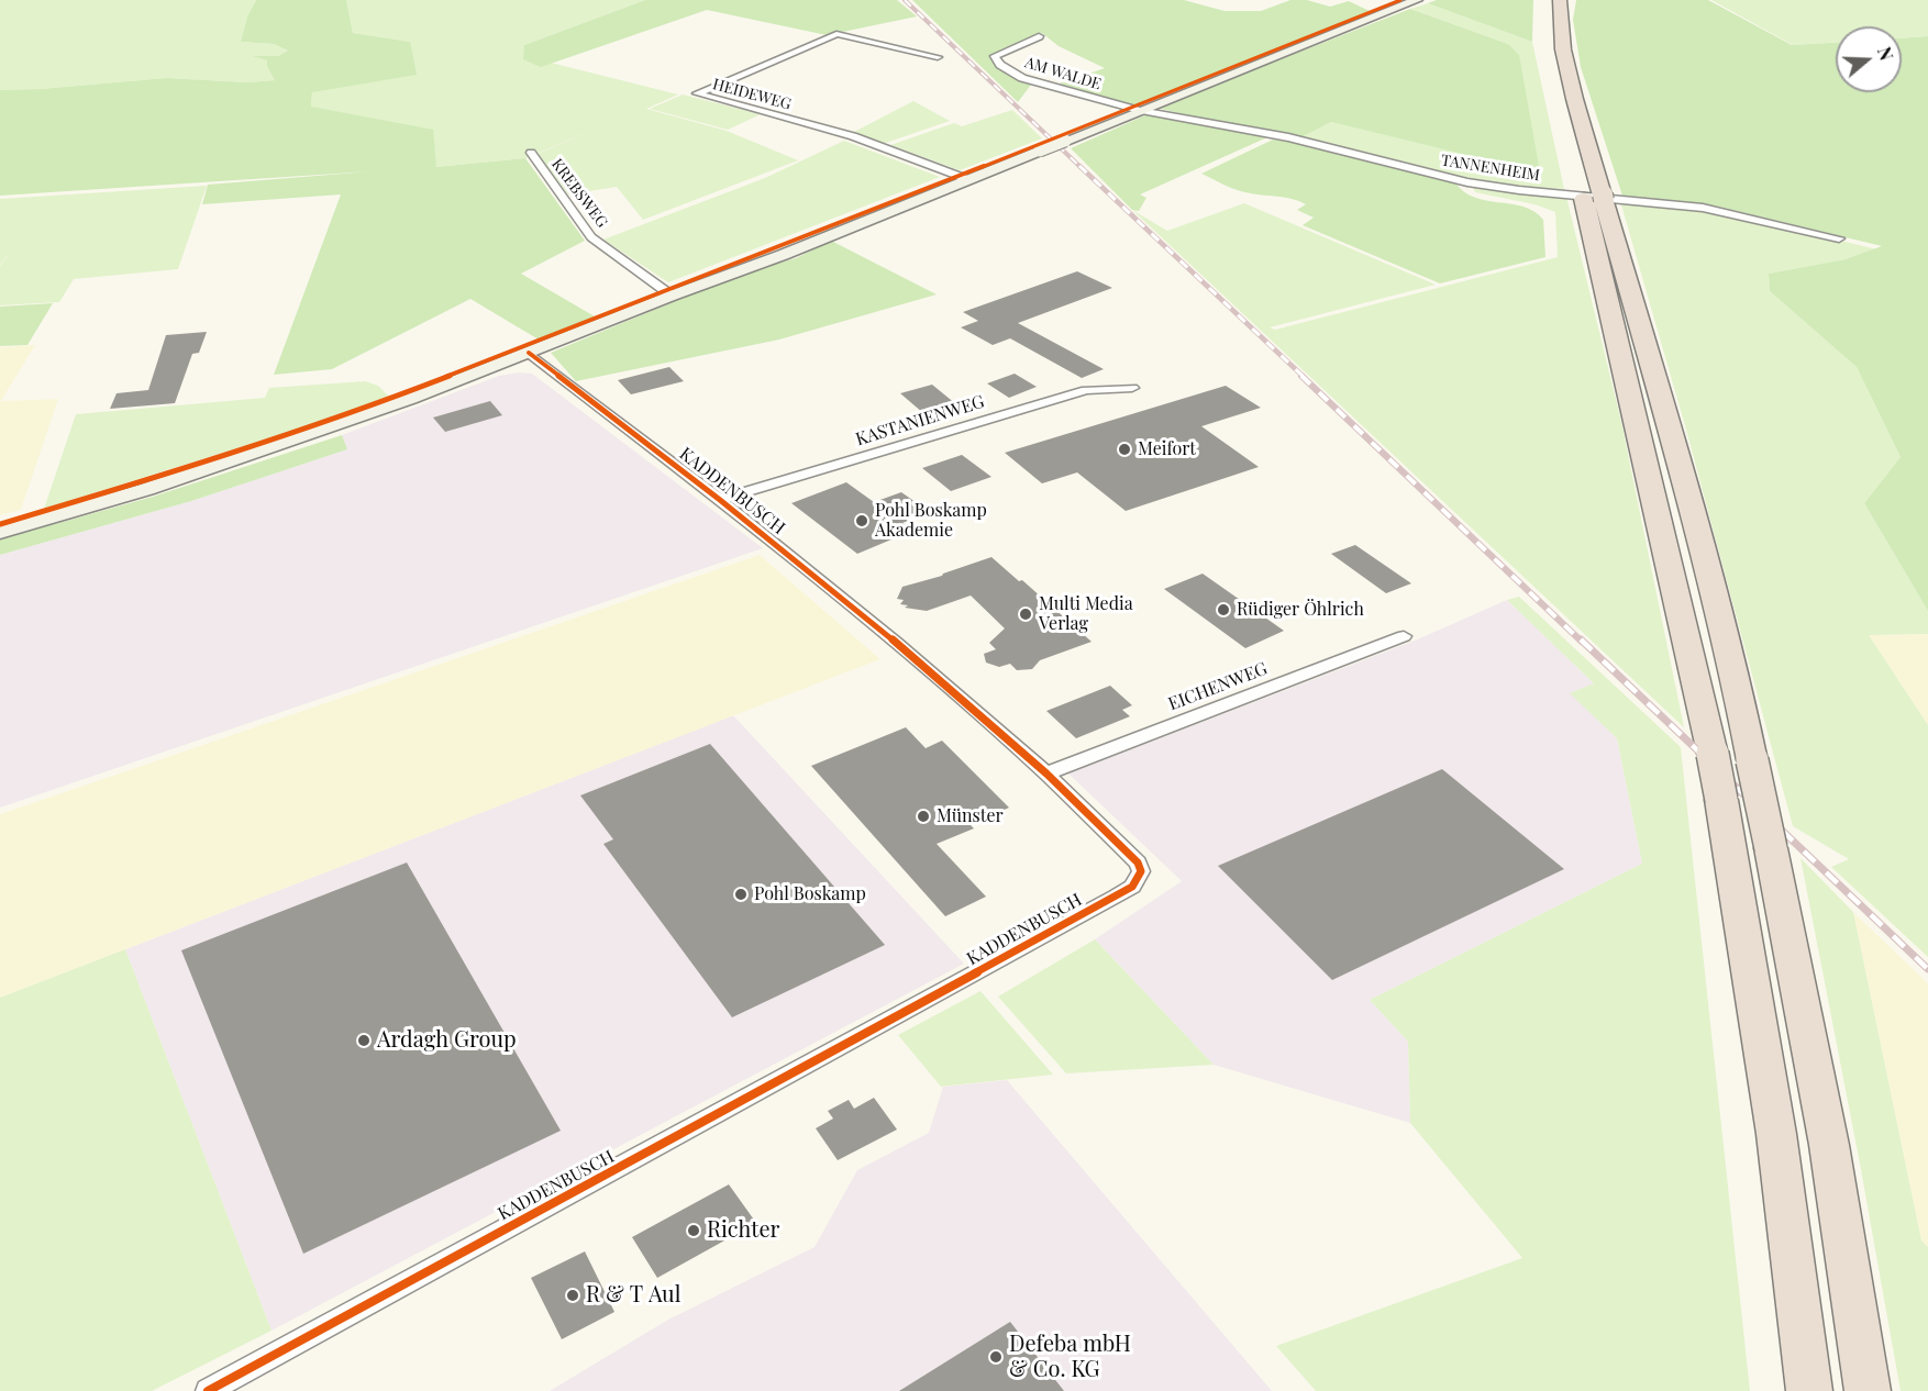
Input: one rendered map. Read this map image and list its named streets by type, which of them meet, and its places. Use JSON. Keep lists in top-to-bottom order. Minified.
{"streets":{"street":["AM WALDE","HEIDEWEG","TANNENHEIM","KREBSWEG","KASTANIENWEG","KADDENBUSCH","EICHENWEG"]},"crossings":[["AM WALDE","TANNENHEIM"],["KASTANIENWEG","KADDENBUSCH"],["KADDENBUSCH","EICHENWEG"]],"places":["Meifort","Pohl Boskamp Akademie","Rüdiger Öhlrich","Multi Media Verlag","Münster","Pohl Boskamp","Ardagh Group","Richter","R & T Aul","Defeba mbH & Co. KG"],"north":"right"}
